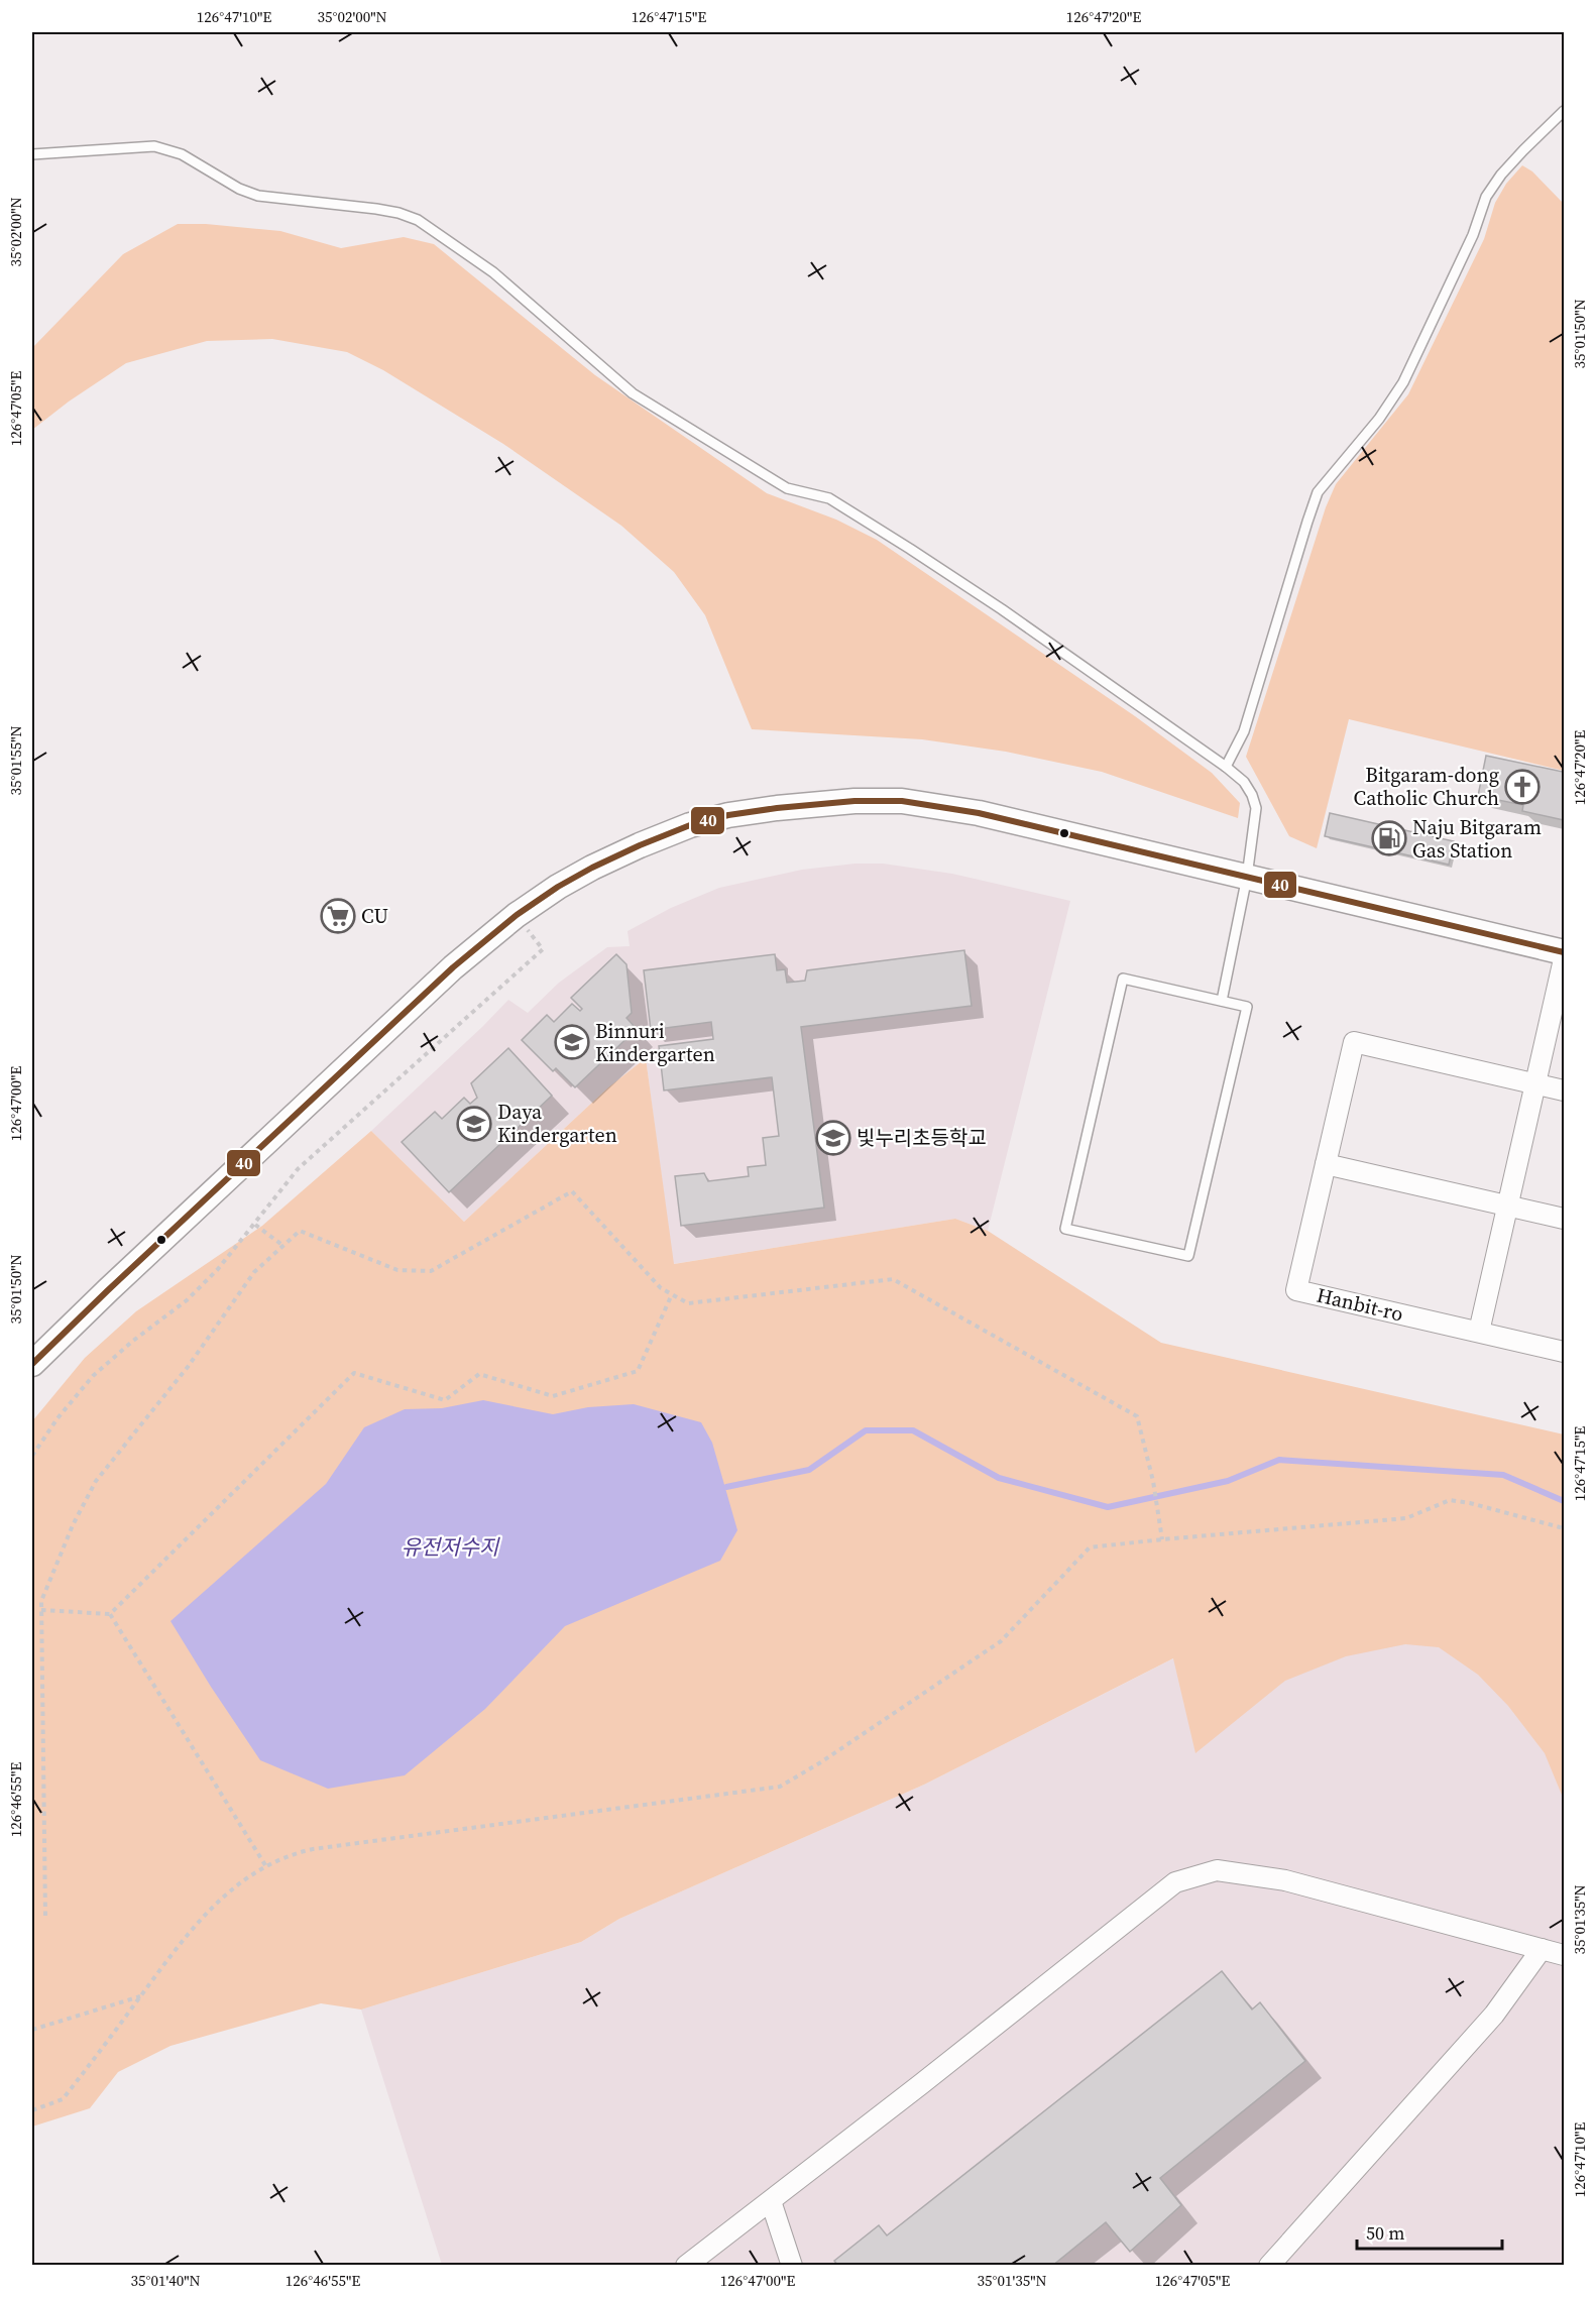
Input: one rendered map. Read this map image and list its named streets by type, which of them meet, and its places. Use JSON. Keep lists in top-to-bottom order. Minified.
{"streets":{"street":["Hanbit-ro"]},"water":["유전저수지"],"places":{"church":["Bitgaram-dong Catholic Church"],"fuel station":["Naju Bitgaram Gas Station"],"supermarket":["CU"],"school or university":["Binnuri Kindergarten","Daya Kindergarten","빛누리초등학교"]},"lines":["transit line 40"],"scale_bar":"50 m","coordinates":["126°47'10\"E","35°02'00\"N","126°47'15\"E","126°47'20\"E","35°01'50\"N","126°47'05\"E","35°01'55\"N","126°47'00\"E","126°46'55\"E","35°01'35\"N","35°01'40\"N"]}
